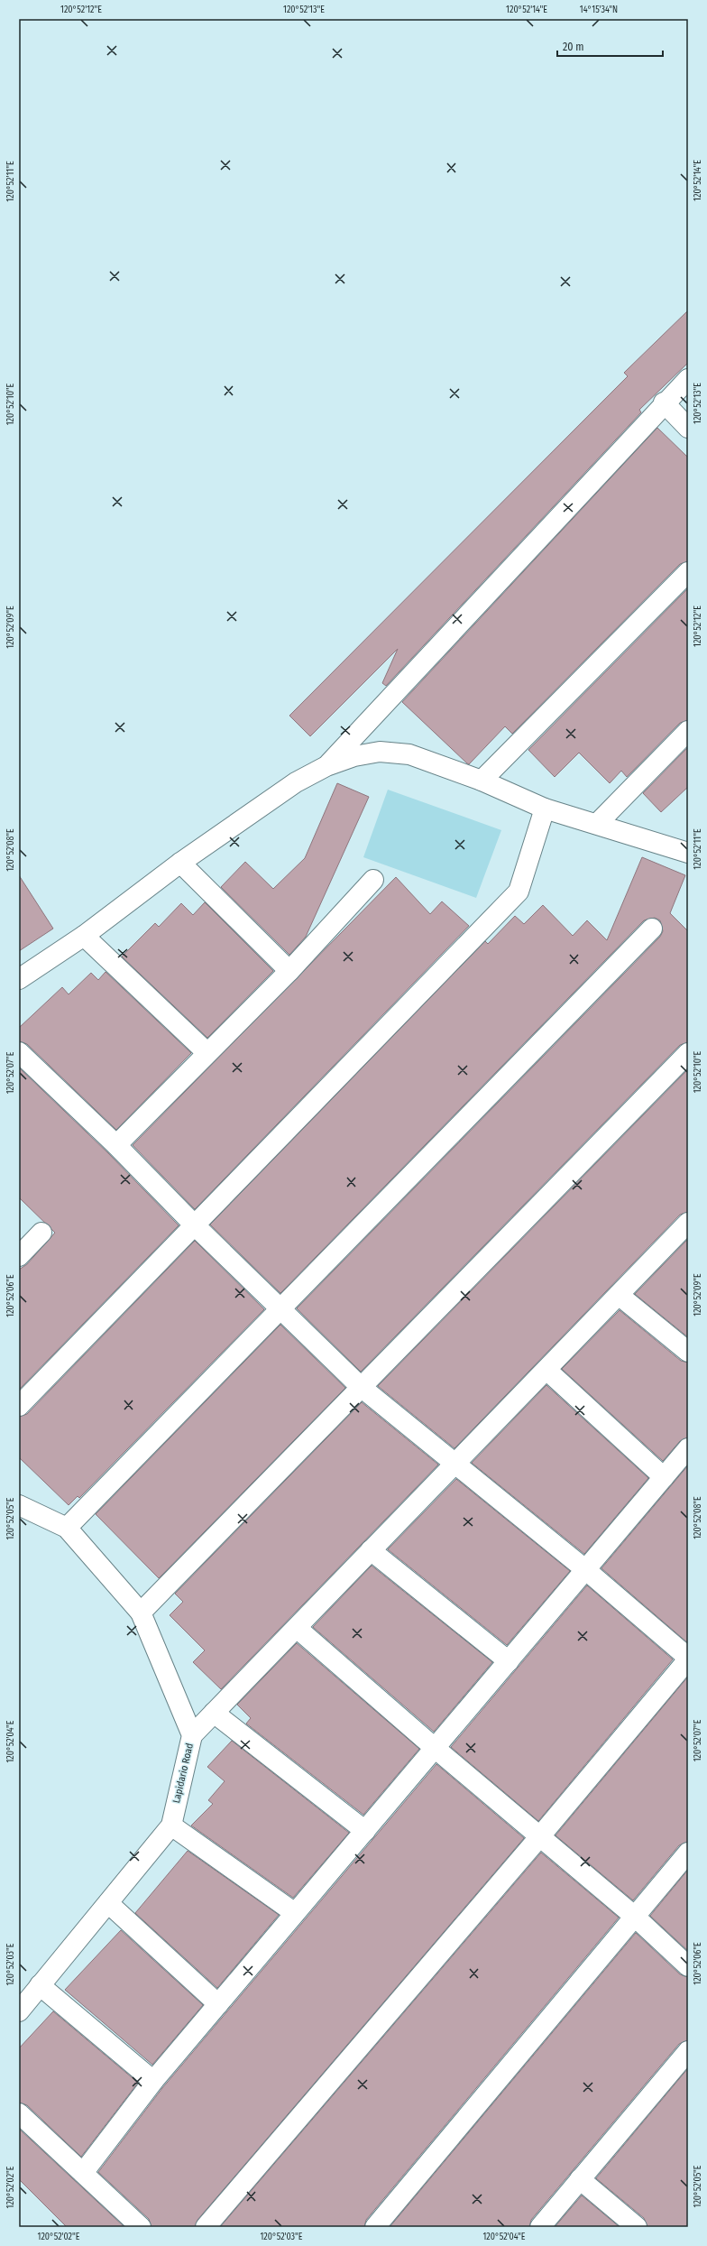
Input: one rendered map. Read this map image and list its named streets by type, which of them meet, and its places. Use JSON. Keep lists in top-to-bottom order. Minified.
{"streets":{"street":["Lapidario Road"]},"scale_bar":"20 m","coordinates":["120°52'12\"E","120°52'13\"E","120°52'14\"E","14°15'34\"N","120°52'11\"E","120°52'10\"E","120°52'09\"E","120°52'08\"E","120°52'07\"E","120°52'06\"E","120°52'05\"E","120°52'04\"E","120°52'03\"E","120°52'02\"E"]}
